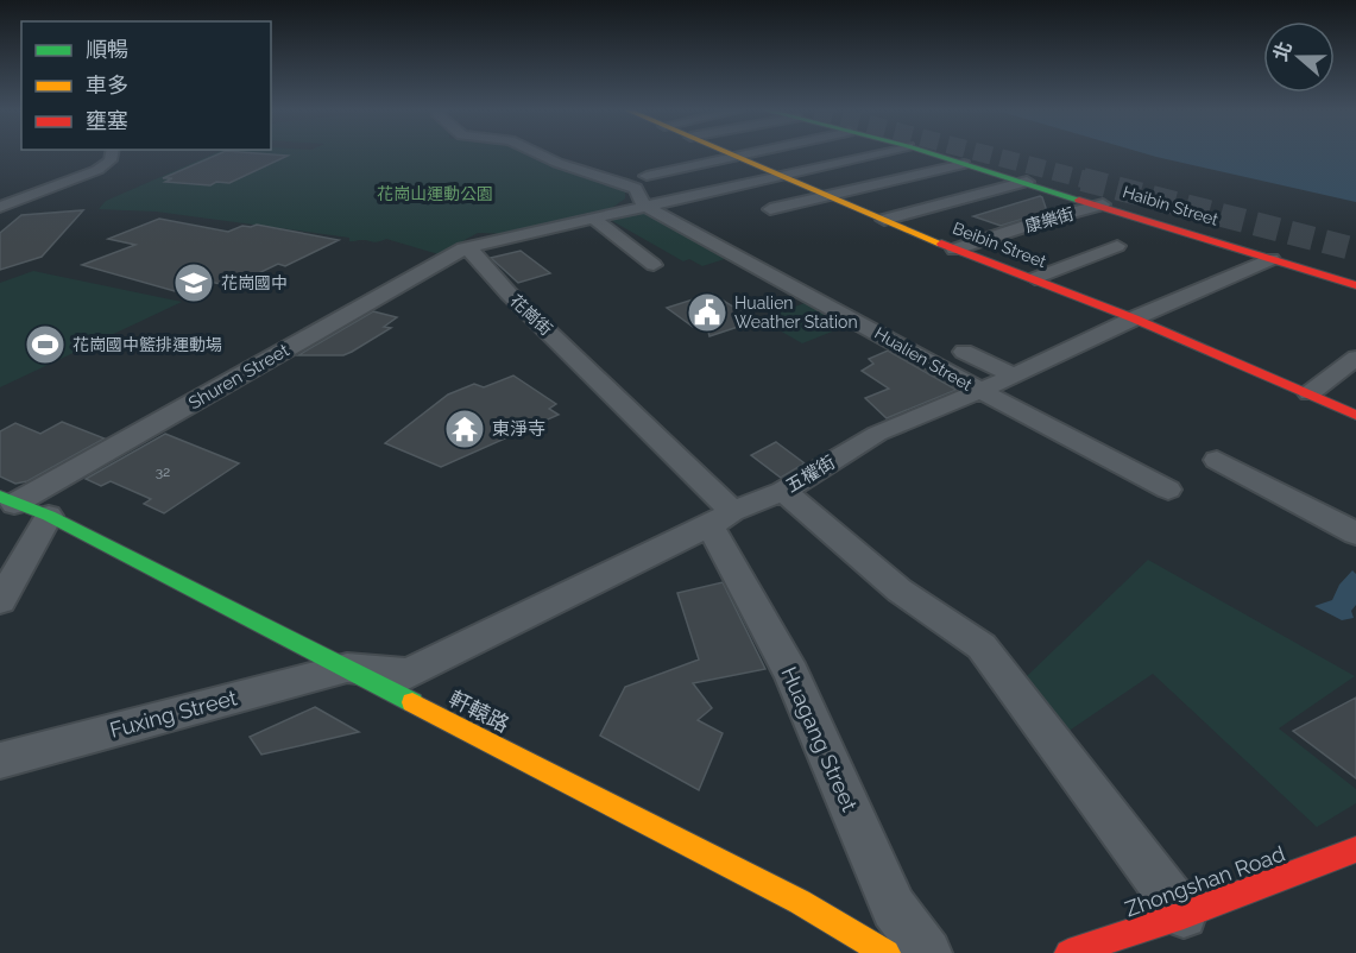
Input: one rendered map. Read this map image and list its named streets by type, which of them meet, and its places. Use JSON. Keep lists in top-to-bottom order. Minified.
{"streets":{"main road":["Haibin Street","Beibin Street","軒轅路","Zhongshan Road"],"street":["康樂街","花崗街","Hualien Street","Shuren Street","五權街","Fuxing Street","Huagang Street"]},"crossings":[["Haibin Street","康樂街"],["Haibin Street","五權街"],["康樂街","Beibin Street"],["Beibin Street","五權街"],["花崗街","Shuren Street"],["花崗街","五權街"],["花崗街","Huagang Street"],["Hualien Street","五權街"],["Shuren Street","軒轅路"],["五權街","軒轅路"],["五權街","Fuxing Street"],["五權街","Huagang Street"],["軒轅路","Fuxing Street"]],"parks":["花崗山運動公園"],"places":{"school or university":["花崗國中"],"public building":["Hualien Weather Station"],"sports":["花崗國中籃排運動場"],"temple":["東淨寺"]},"house_numbers":["32"],"legend":["順暢","車多","壅塞"],"north":"left"}
